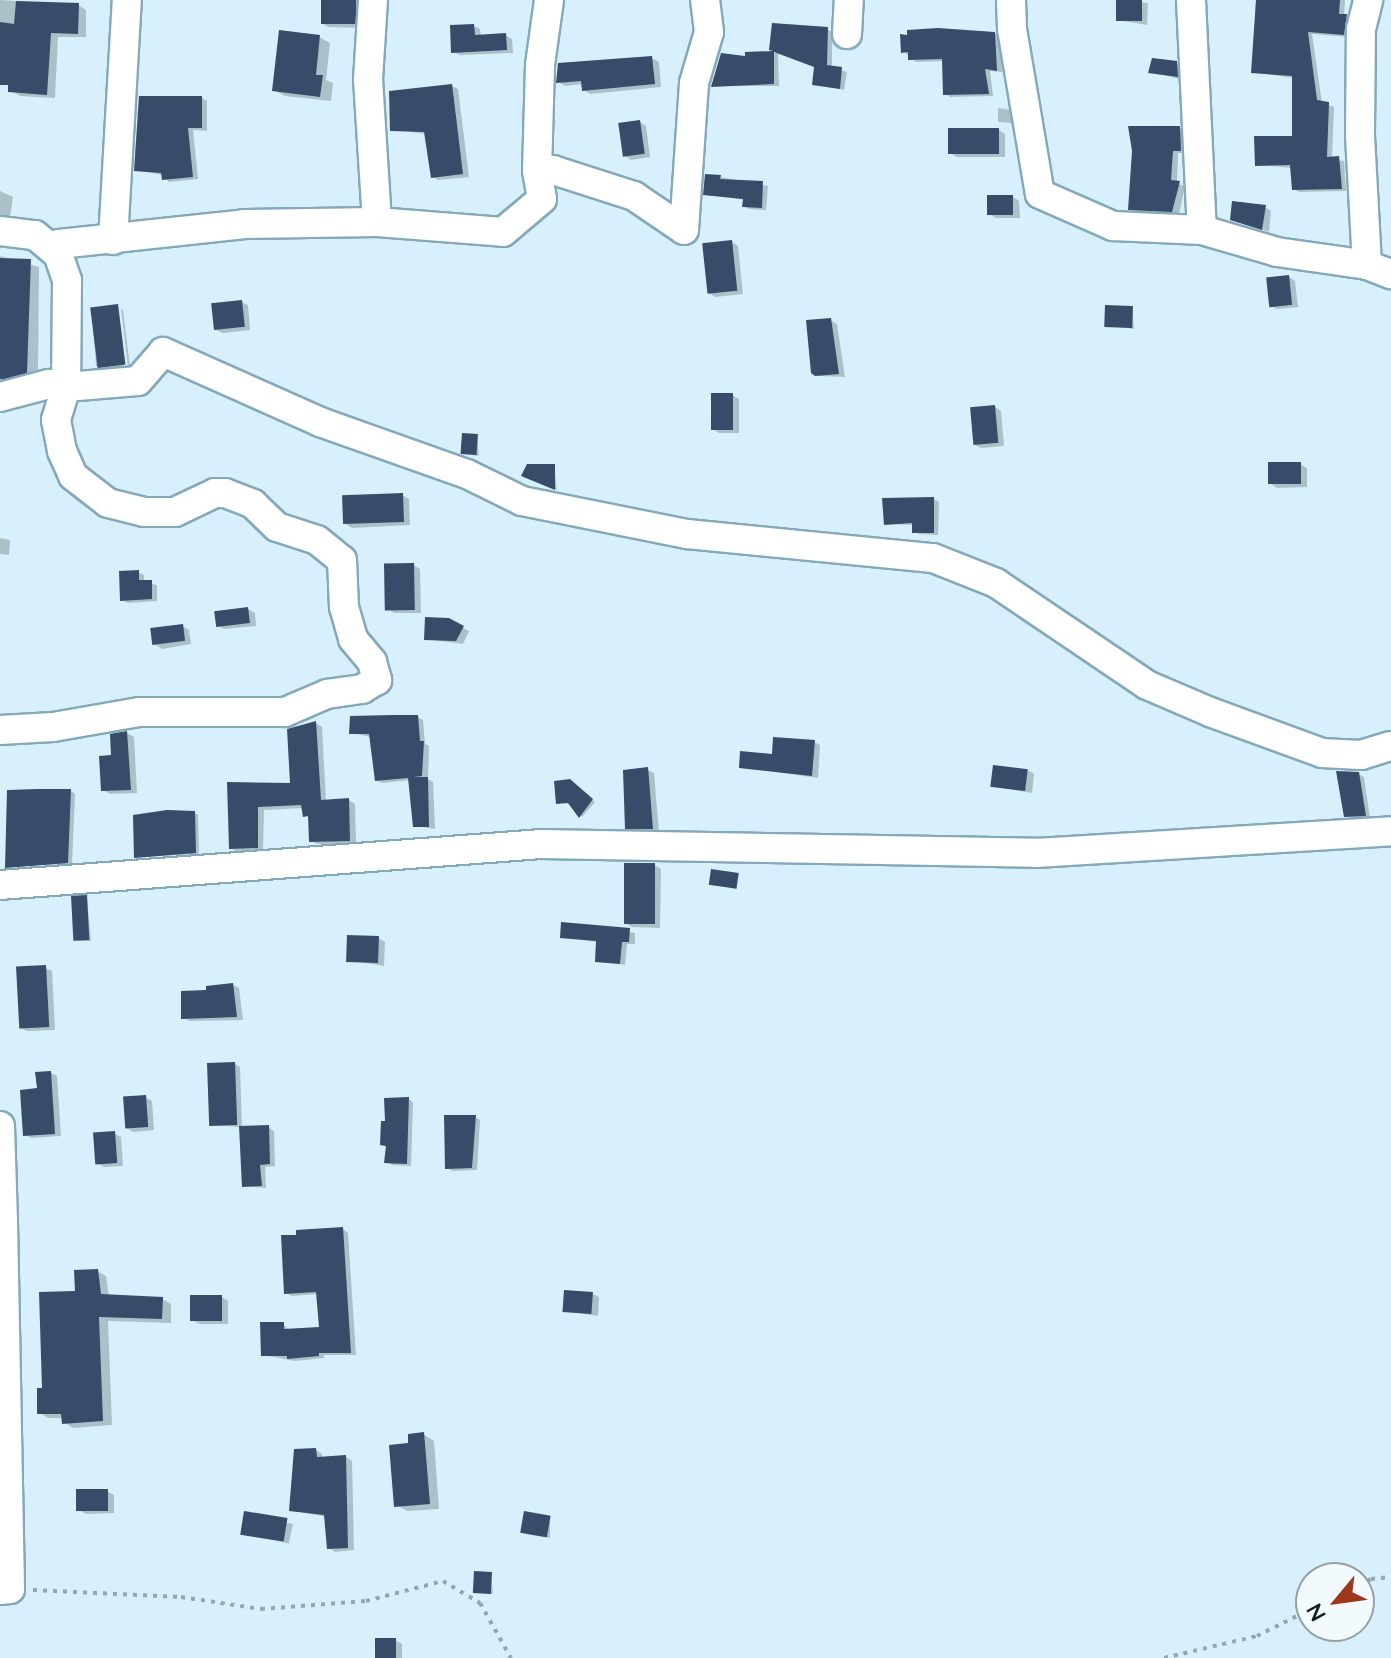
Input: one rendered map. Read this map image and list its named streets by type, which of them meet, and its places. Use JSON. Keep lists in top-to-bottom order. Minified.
{"north":"bottom left"}
